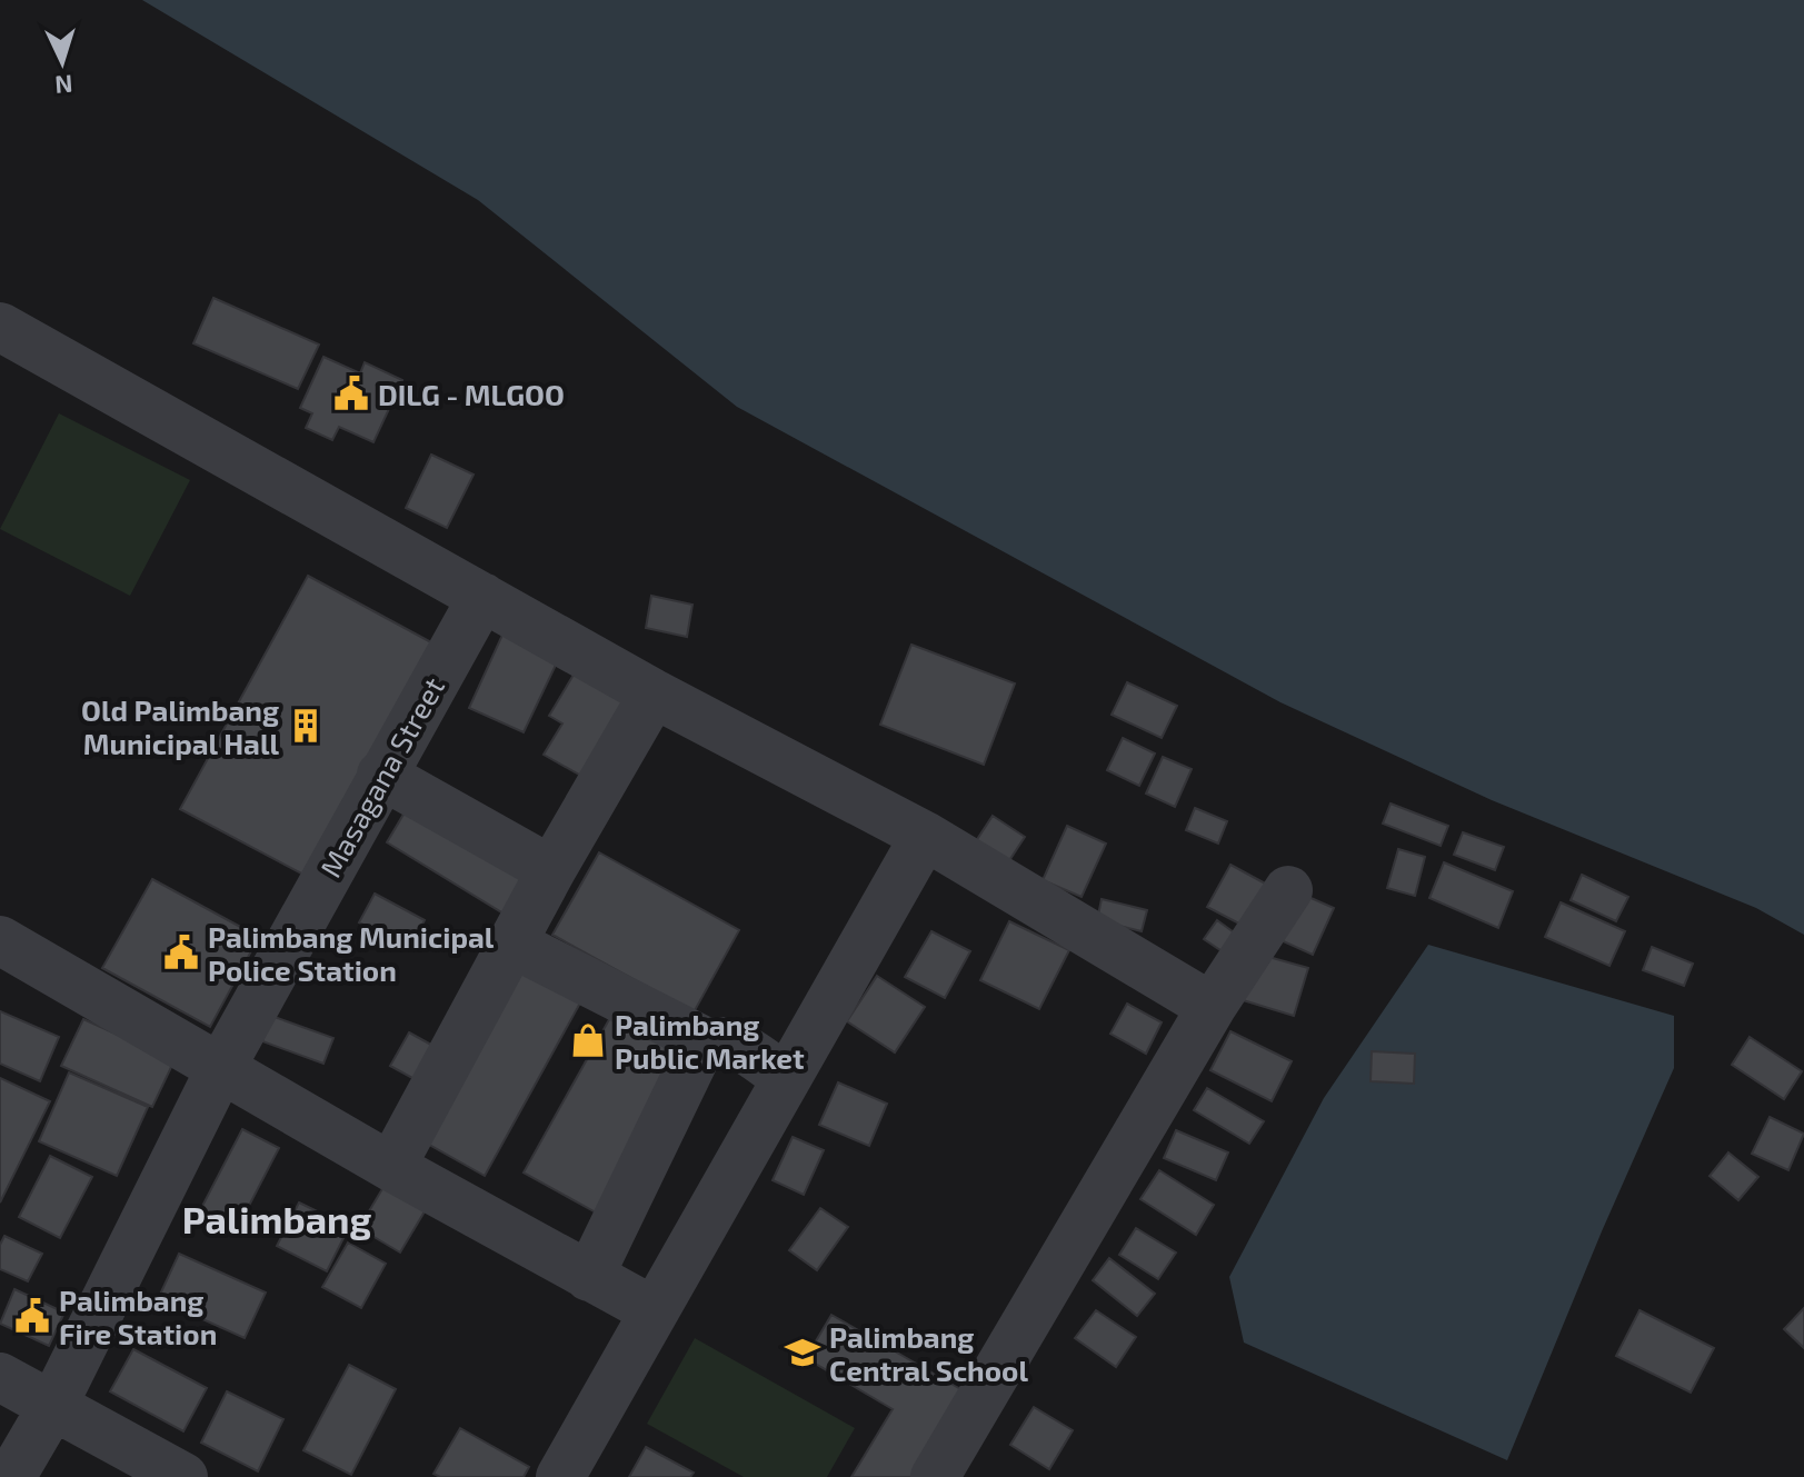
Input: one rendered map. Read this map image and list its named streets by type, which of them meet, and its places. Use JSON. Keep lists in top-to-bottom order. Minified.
{"streets":{"street":["Masagana Street"]},"districts":["Palimbang"],"places":{"public building":["DILG - MLGOO","Palimbang Municipal Police Station","Palimbang Fire Station"],"building":["Old Palimbang Municipal Hall"],"shop":["Palimbang Public Market"],"school or university":["Palimbang Central School"]},"north":"bottom"}
